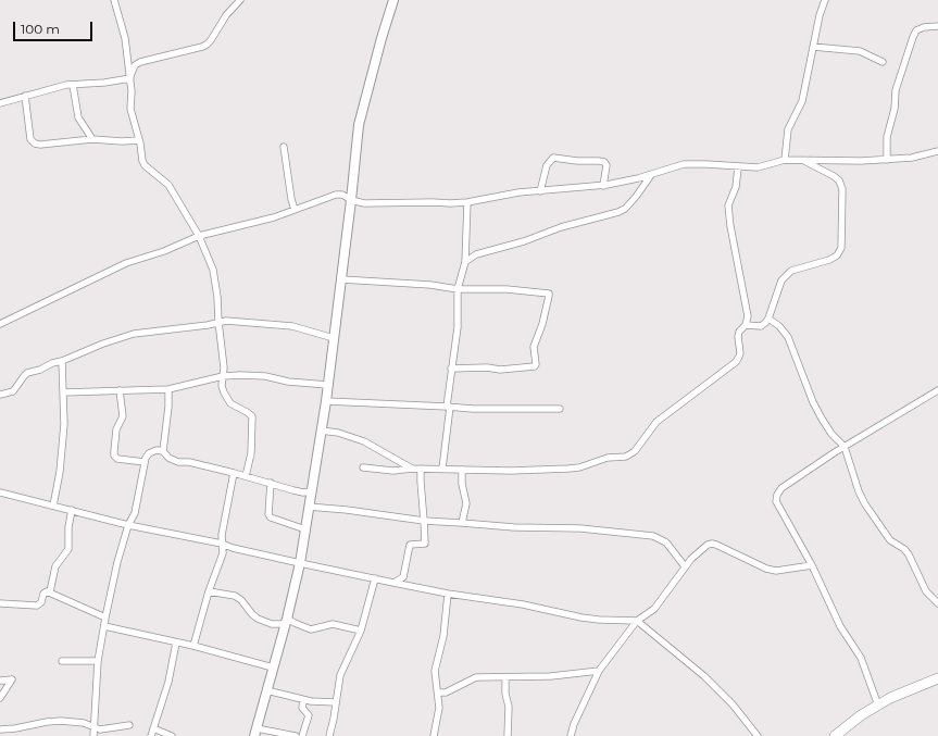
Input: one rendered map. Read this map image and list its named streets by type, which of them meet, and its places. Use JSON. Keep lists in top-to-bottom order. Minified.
{"scale_bar":"100 m"}
